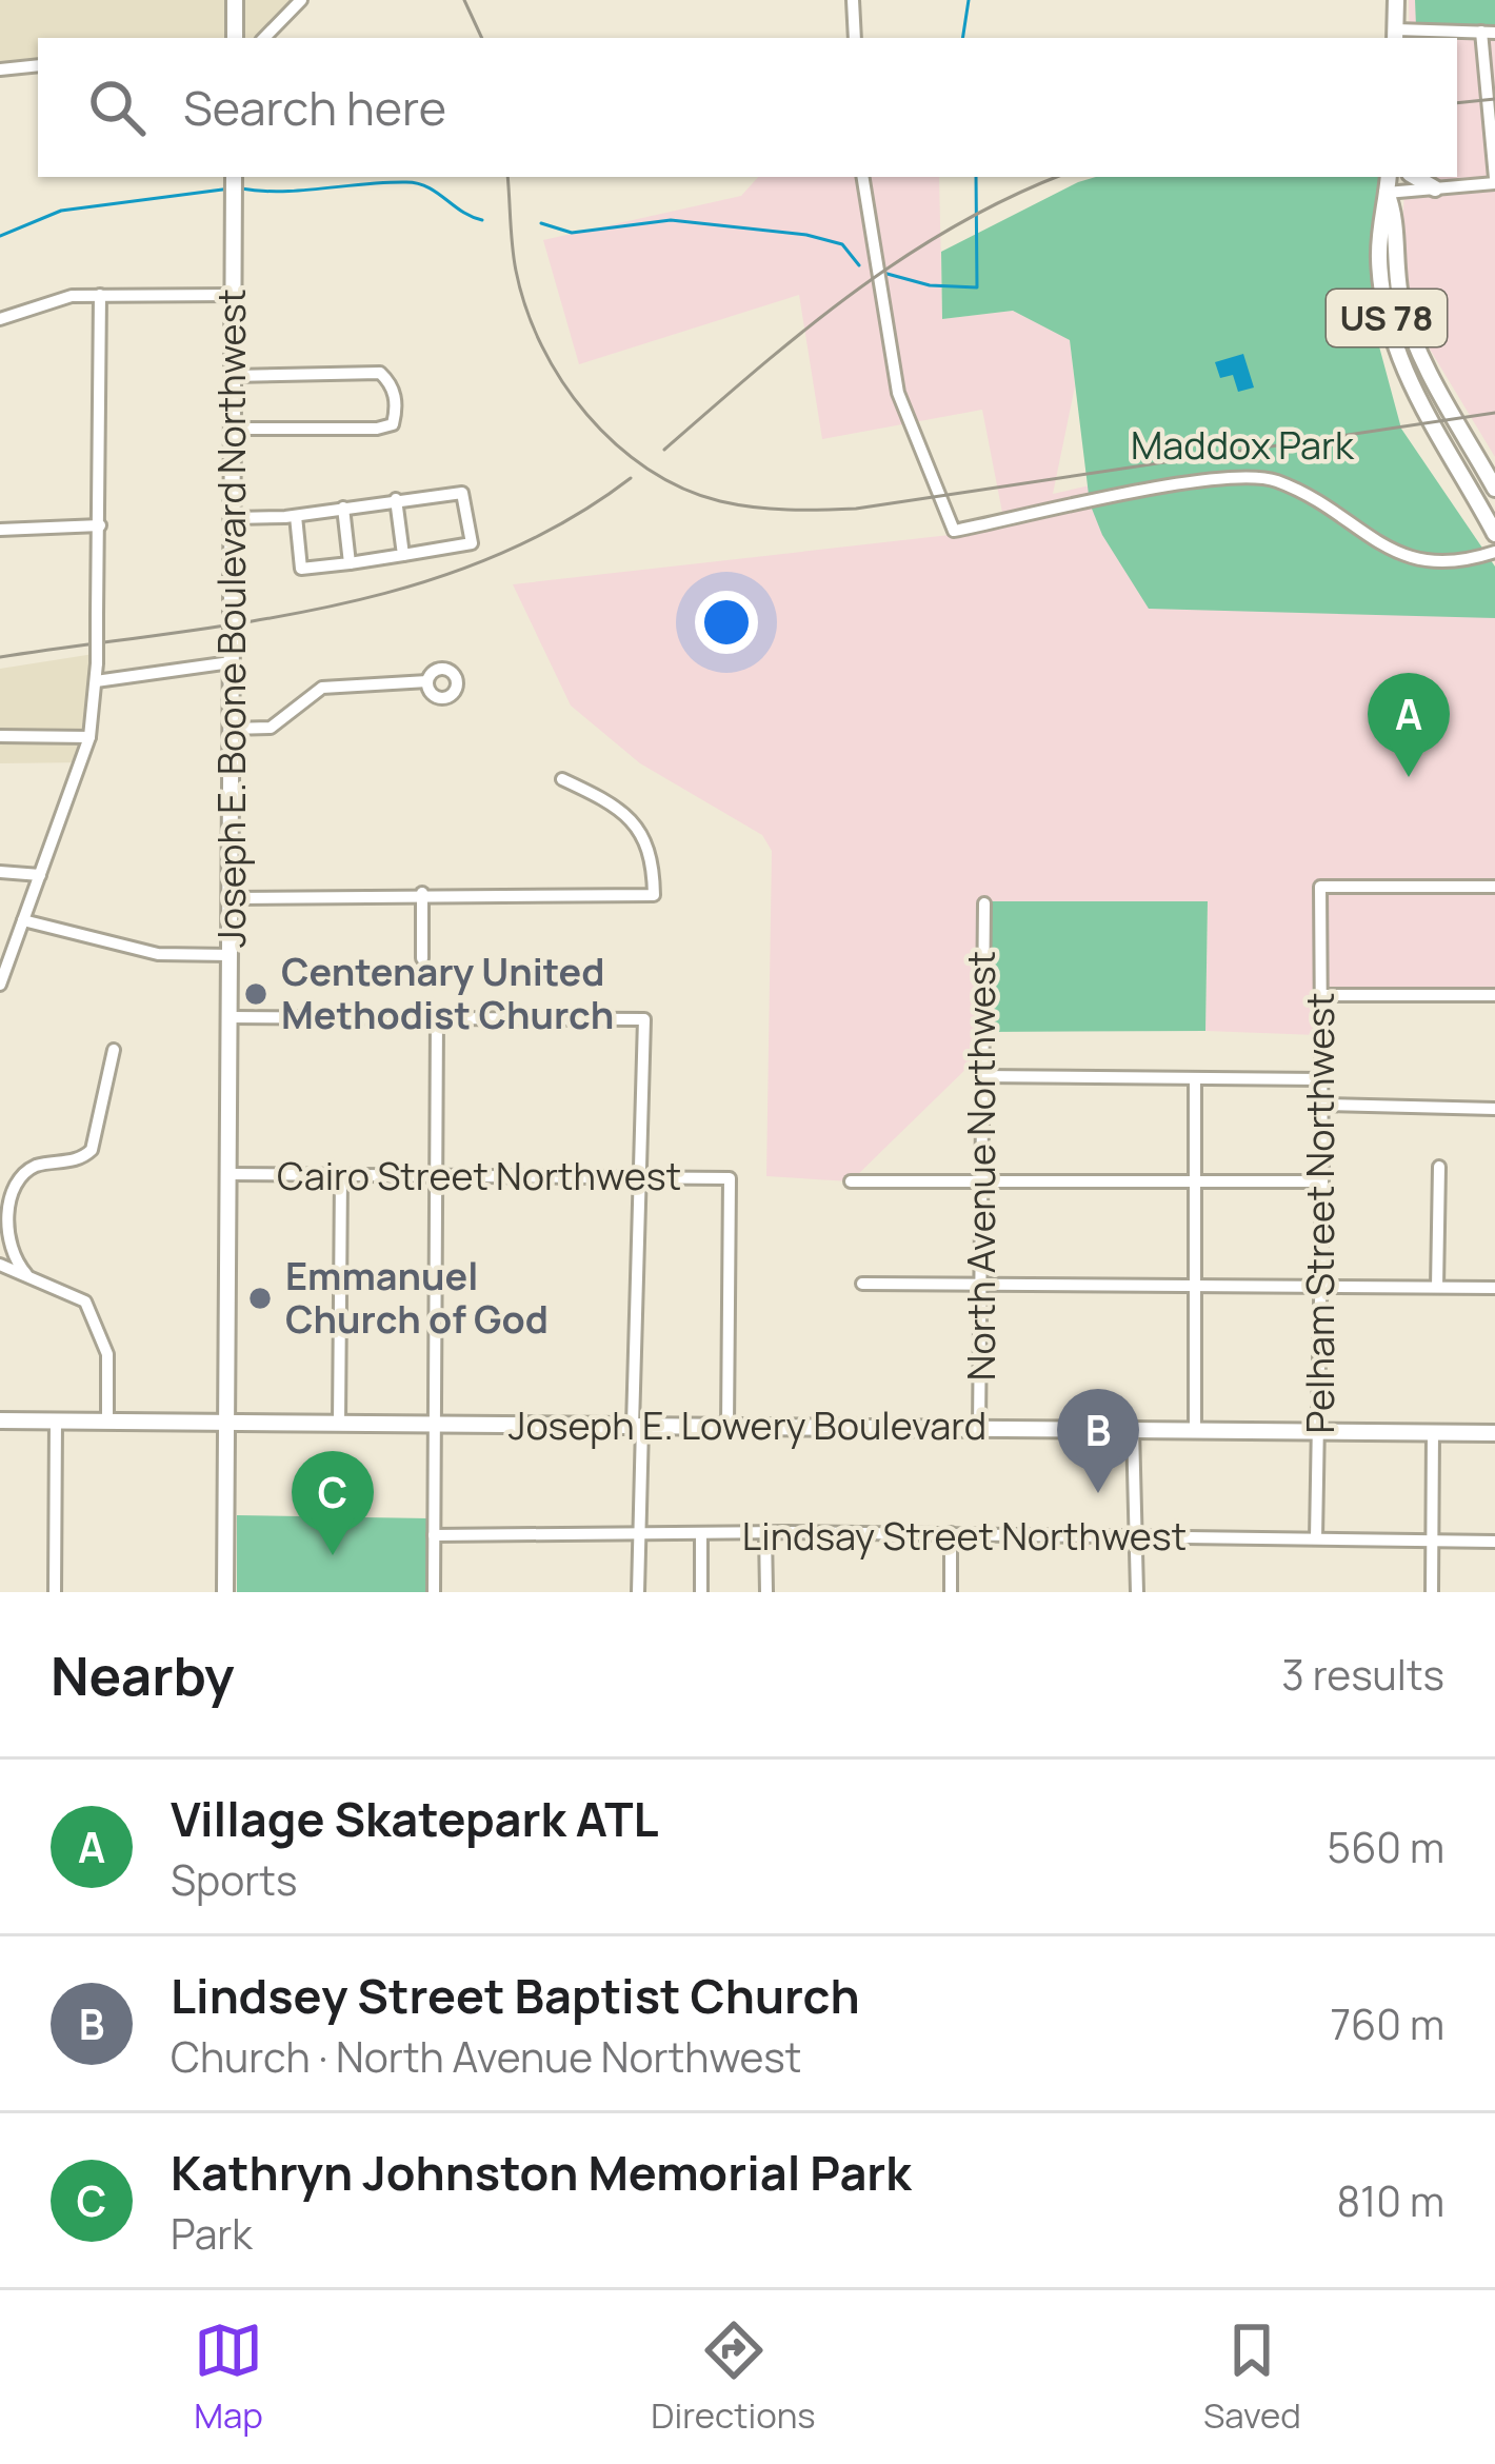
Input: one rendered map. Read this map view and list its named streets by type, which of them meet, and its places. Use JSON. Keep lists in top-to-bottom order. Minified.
{"streets":{"main road":["US 78","Joseph E. Boone Boulevard Northwest","Joseph E. Lowery Boulevard"],"street":["North Avenue Northwest","Cairo Street Northwest","Pelham Street Northwest","Lindsay Street Northwest"]},"crossings":[["Joseph E. Boone Boulevard Northwest","Cairo Street Northwest"],["Joseph E. Boone Boulevard Northwest","Joseph E. Lowery Boulevard"],["North Avenue Northwest","Joseph E. Lowery Boulevard"],["Cairo Street Northwest","Joseph E. Lowery Boulevard"],["Pelham Street Northwest","Joseph E. Lowery Boulevard"],["Pelham Street Northwest","Lindsay Street Northwest"]],"parks":["Maddox Park"],"places":["Centenary United Methodist Church","Emmanuel Church of God"],"page":{"search":"Search here","pins":["A","B","C"],"heading":["Nearby","3 results"],"list":[{"mark":"A","name":"Village Skatepark ATL","note":"Sports","value":"560 m"},{"mark":"B","name":"Lindsey Street Baptist Church","note":"Church · North Avenue Northwest","value":"760 m"},{"mark":"C","name":"Kathryn Johnston Memorial Park","note":"Park","value":"810 m"}],"nav":["Map","Directions","Saved"]}}
